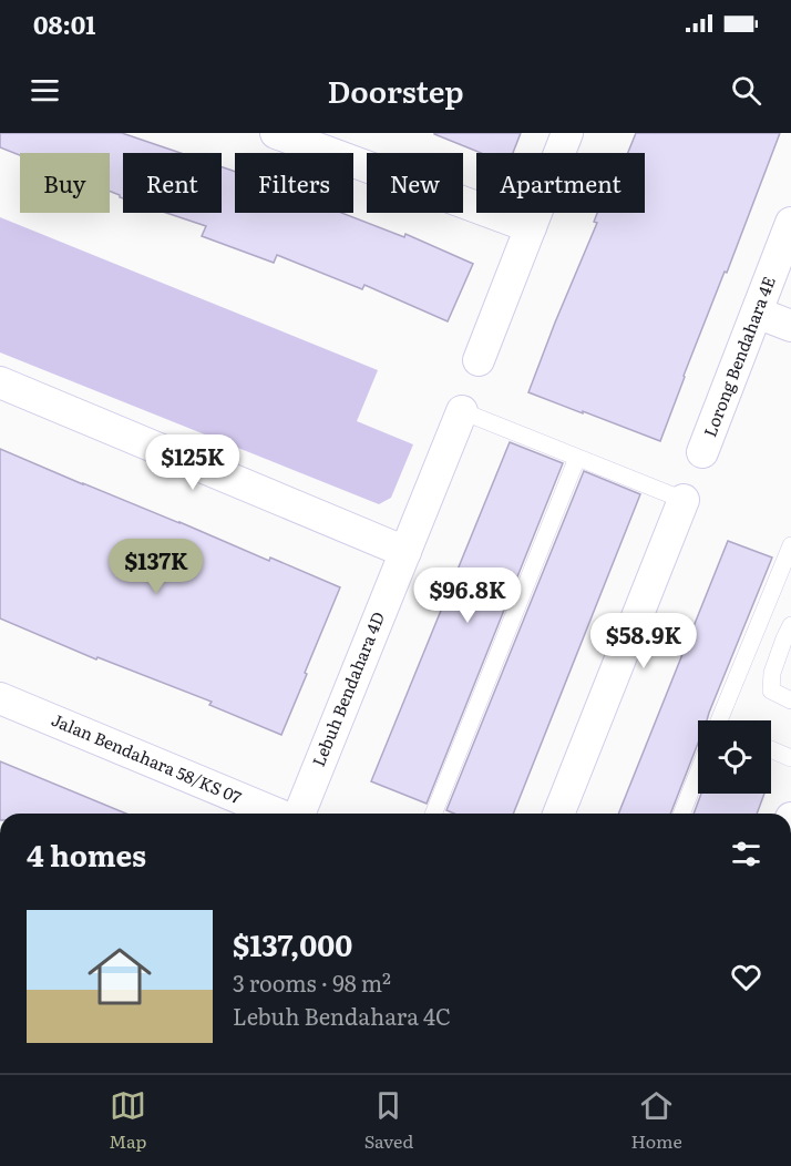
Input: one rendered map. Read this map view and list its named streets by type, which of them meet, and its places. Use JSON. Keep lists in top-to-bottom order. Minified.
{"streets":{"street":["Lorong Bendahara 4E","Lebuh Bendahara 4D","Jalan Bendahara 58/KS 07"]},"page":{"status":"08:01","header":"Doorstep","chip":["Buy","Rent","Filters","New","Apartment"],"price":["$125K","$137K","$96.8K","$58.9K"],"heading":"4 homes","list":[{"name":"$137,000","note":"3 rooms · 98 m² · Lebuh Bendahara 4C"}],"tabs":["Map","Saved","Home"]}}
